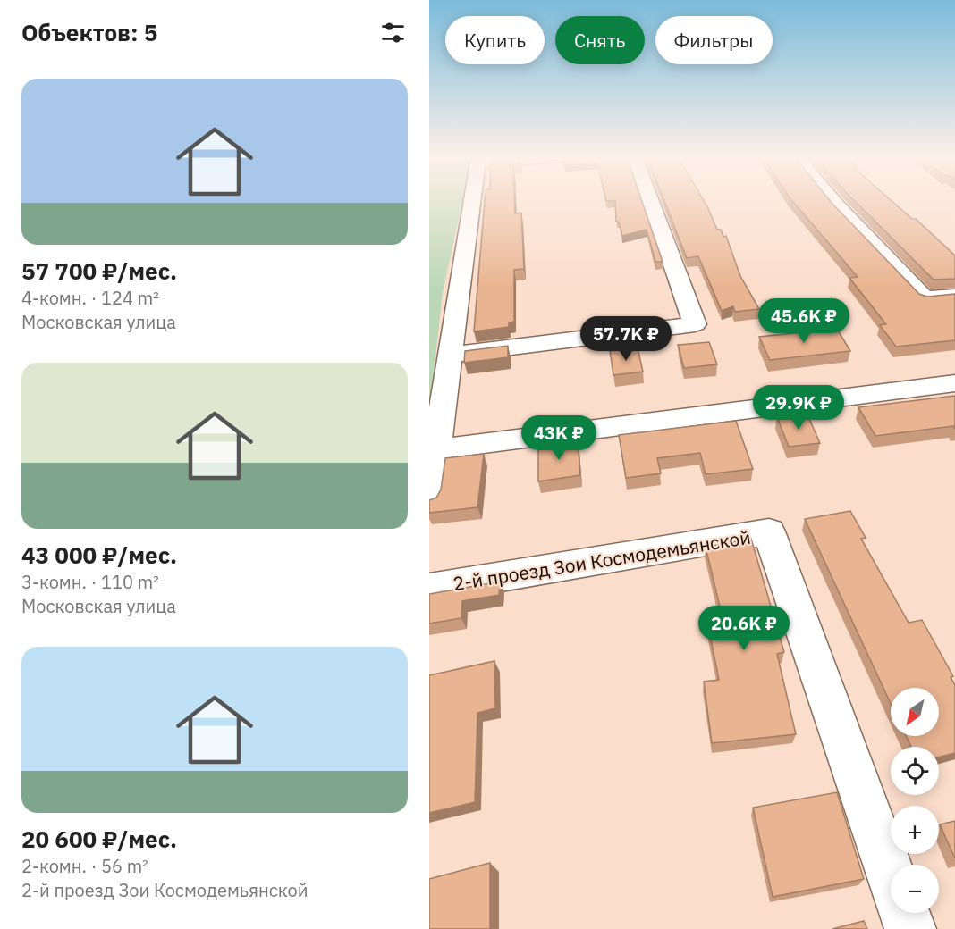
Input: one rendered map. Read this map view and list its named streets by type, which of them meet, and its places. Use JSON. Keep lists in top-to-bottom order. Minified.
{"streets":{"street":["2-й проезд Зои Космодемьянской"]},"north":"bottom left","page":{"heading":"Объектов: 5","chip":["Купить","Снять","Фильтры"],"list":[{"name":"57 700 ₽/мес.","note":"4-комн. · 124 m² · Московская улица"},{"name":"43 000 ₽/мес.","note":"3-комн. · 110 m² · Московская улица"},{"name":"20 600 ₽/мес.","note":"2-комн. · 56 m² · 2-й проезд Зои Космодемьянской"}],"price":["45.6K ₽","57.7K ₽","29.9K ₽","43K ₽","20.6K ₽"],"map_buttons":["+","−"]}}
